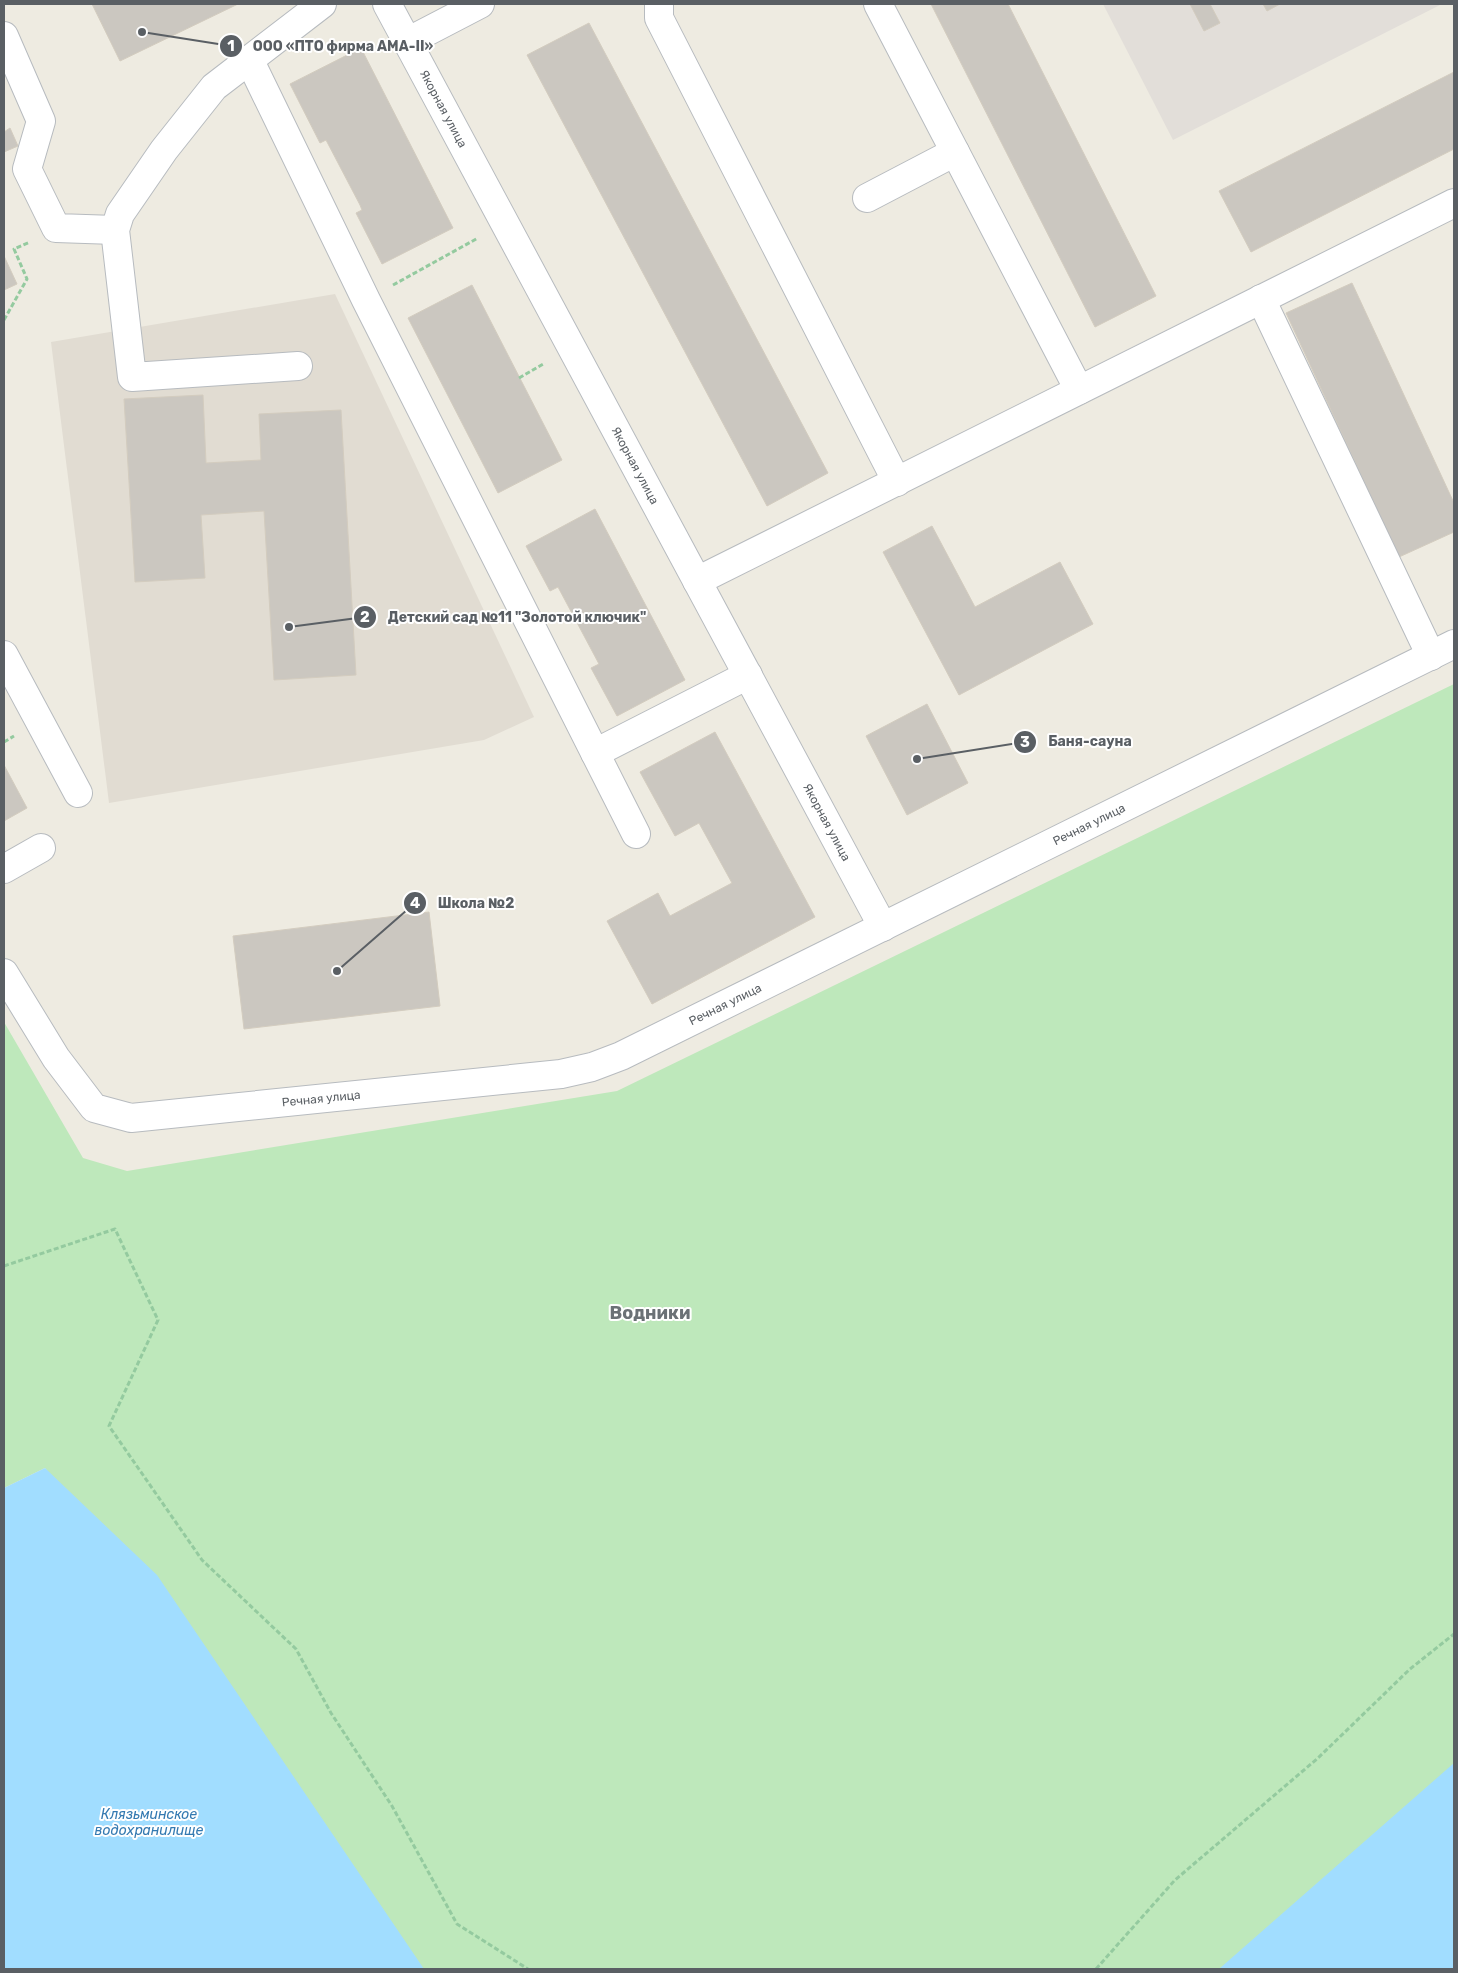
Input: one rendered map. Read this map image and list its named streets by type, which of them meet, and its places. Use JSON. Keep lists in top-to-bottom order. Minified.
{"streets":{"street":["Якорная улица","Речная улица"]},"crossings":[["Якорная улица","Речная улица"]],"districts":["Водники"],"water":["Клязьминское водохранилище"],"places":["ООО «ПТО фирма АМА-II»","Детский сад №11 \"Золотой ключик\"","Баня-сауна","Школа №2"]}
